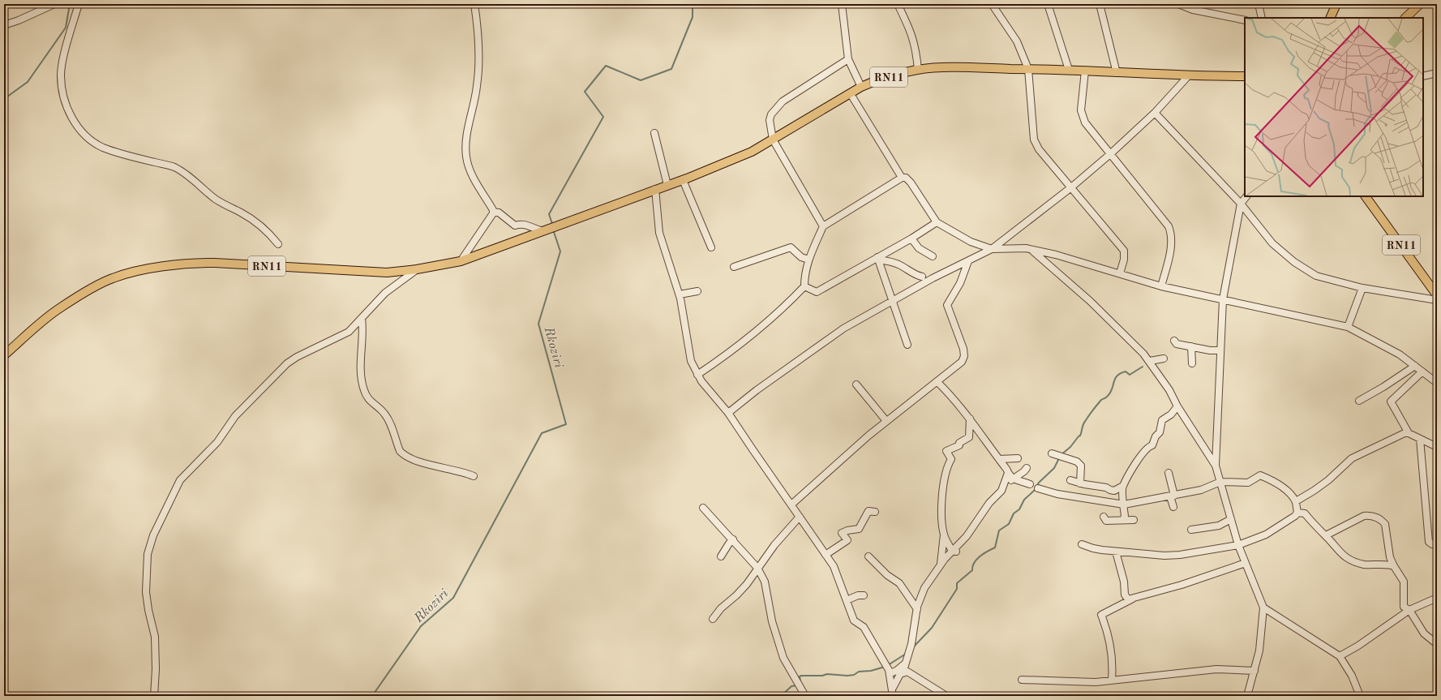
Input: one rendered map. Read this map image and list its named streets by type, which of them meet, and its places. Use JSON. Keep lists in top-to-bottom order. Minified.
{"streets":{"main road":["RN11"]},"water":["Rkoziri"]}
